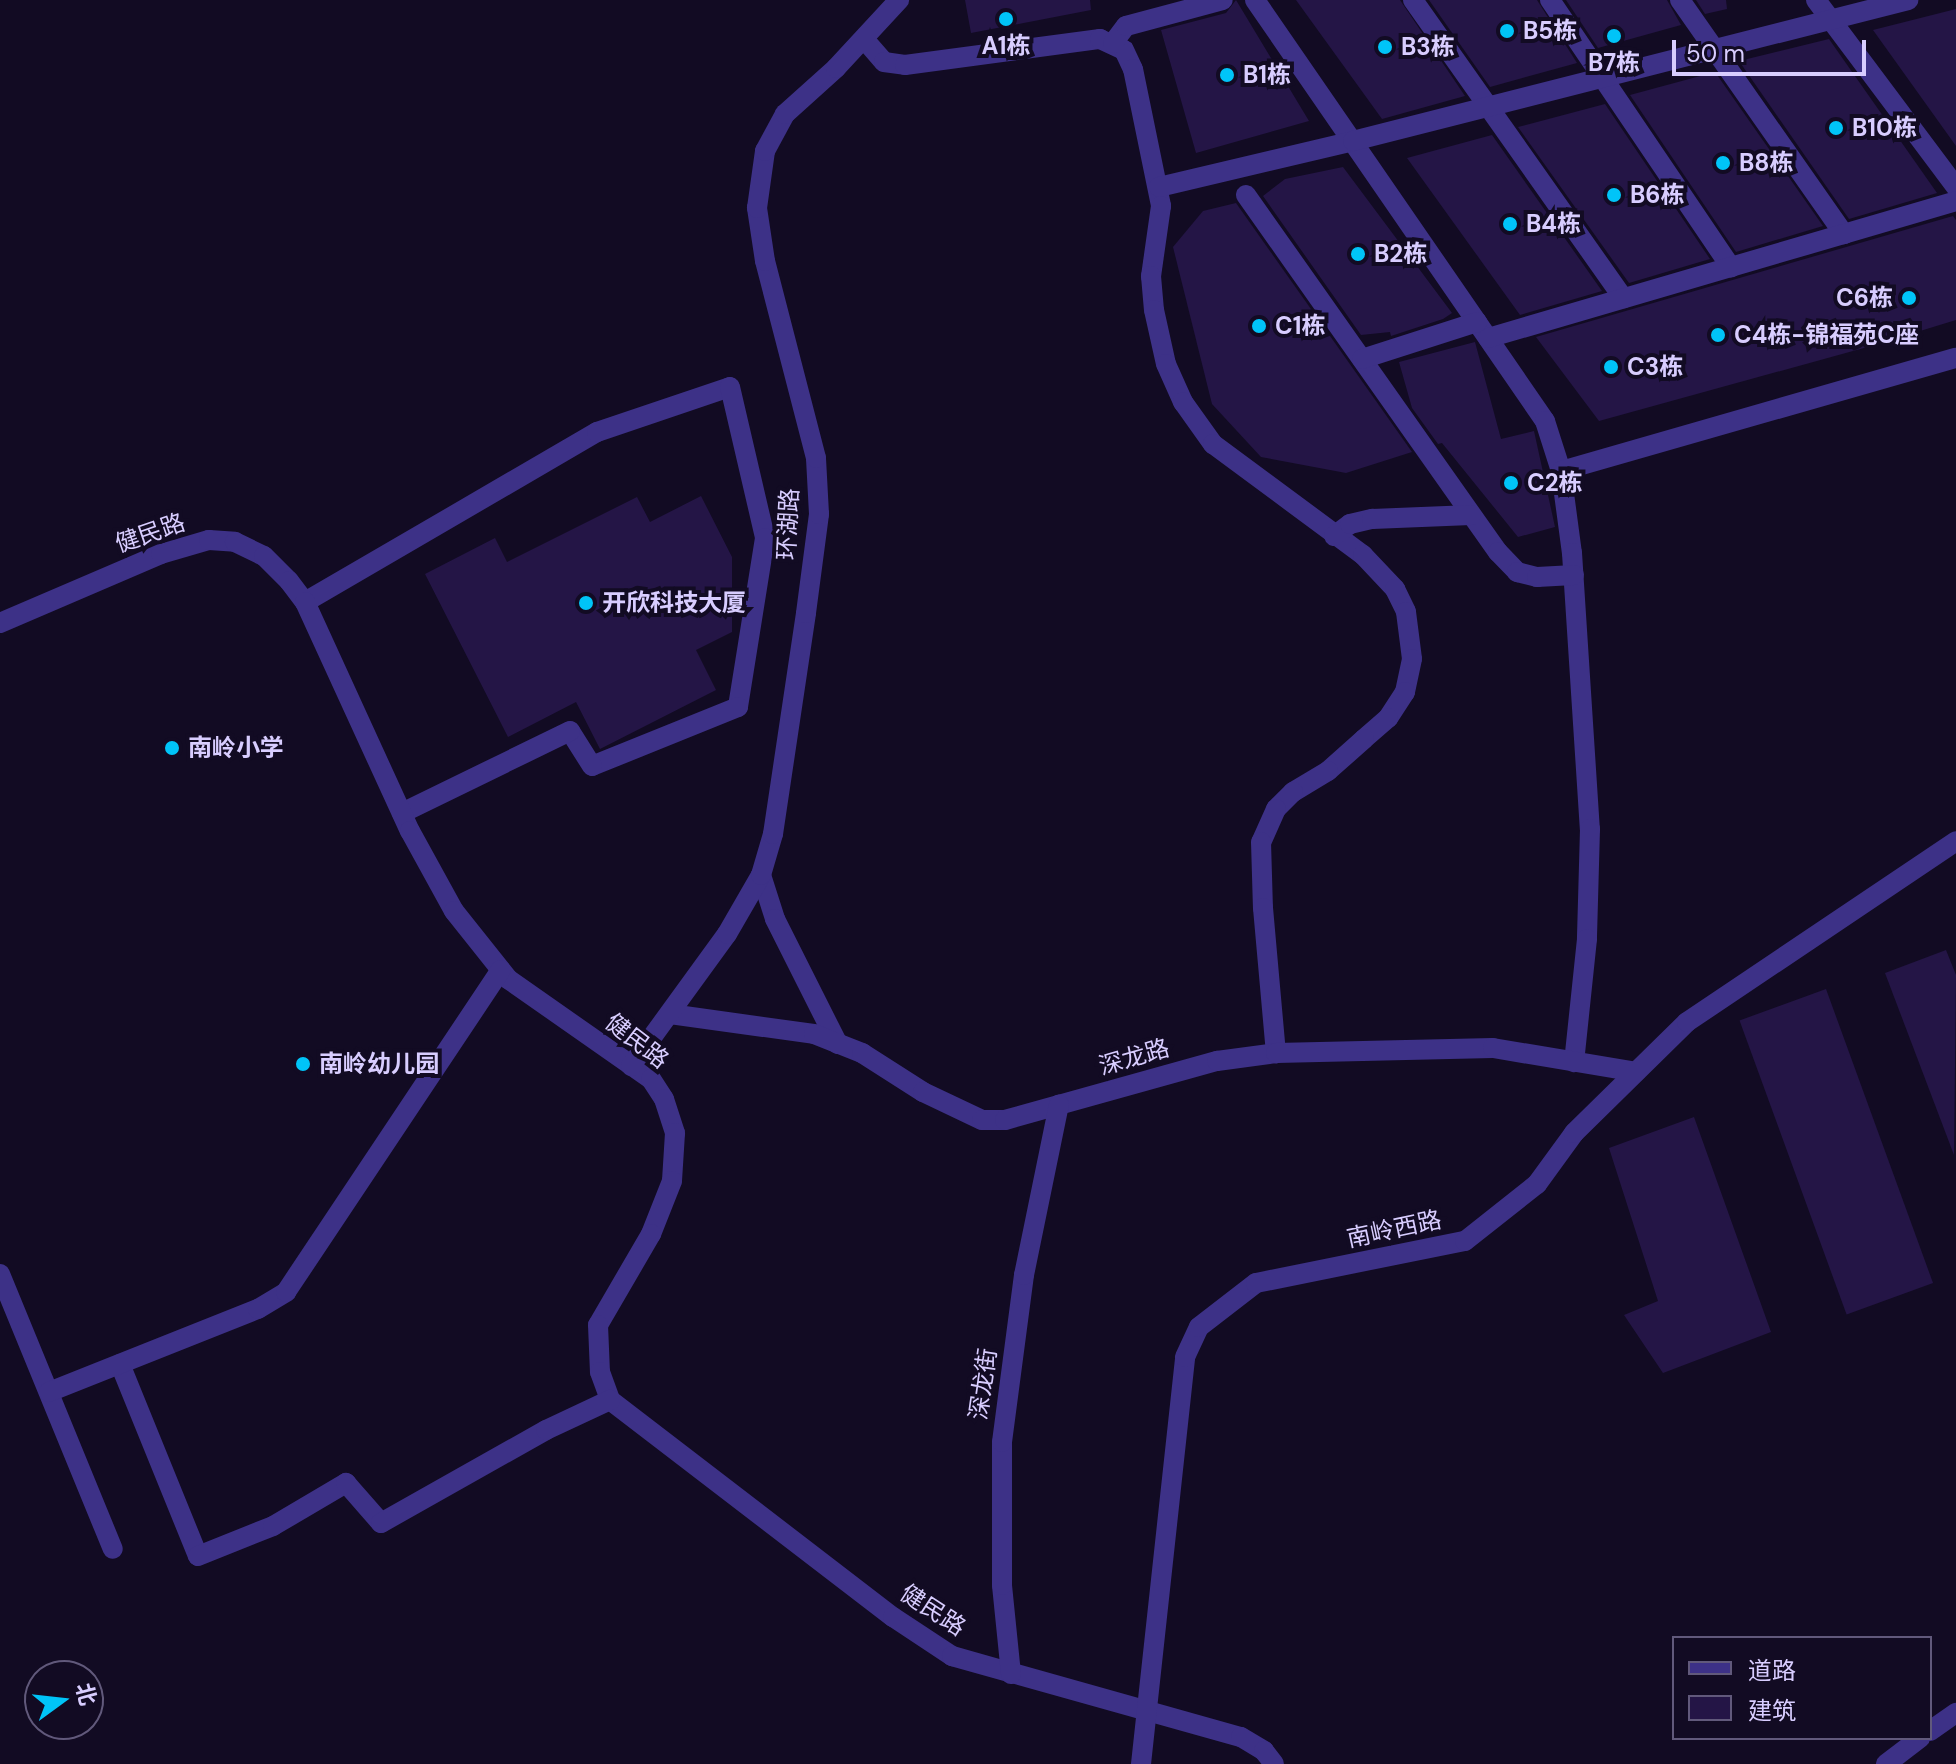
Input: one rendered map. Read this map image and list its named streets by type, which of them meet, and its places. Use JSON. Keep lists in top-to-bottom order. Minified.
{"streets":{"street":["环湖路","健民路","深龙路","南岭西路","深龙街"]},"crossings":[["环湖路","健民路"],["环湖路","深龙路"],["健民路","南岭西路"],["健民路","深龙街"],["深龙路","南岭西路"],["深龙路","深龙街"]],"places":["A1栋","B5栋","B7栋","B3栋","B1栋","B10栋","B8栋","B6栋","B4栋","B2栋","C6栋","C1栋","C4栋-锦福苑C座","C3栋","C2栋","开欣科技大厦","南岭小学","南岭幼儿园"],"legend":["道路","建筑"],"scale_bar":"50 m","north":"right"}
